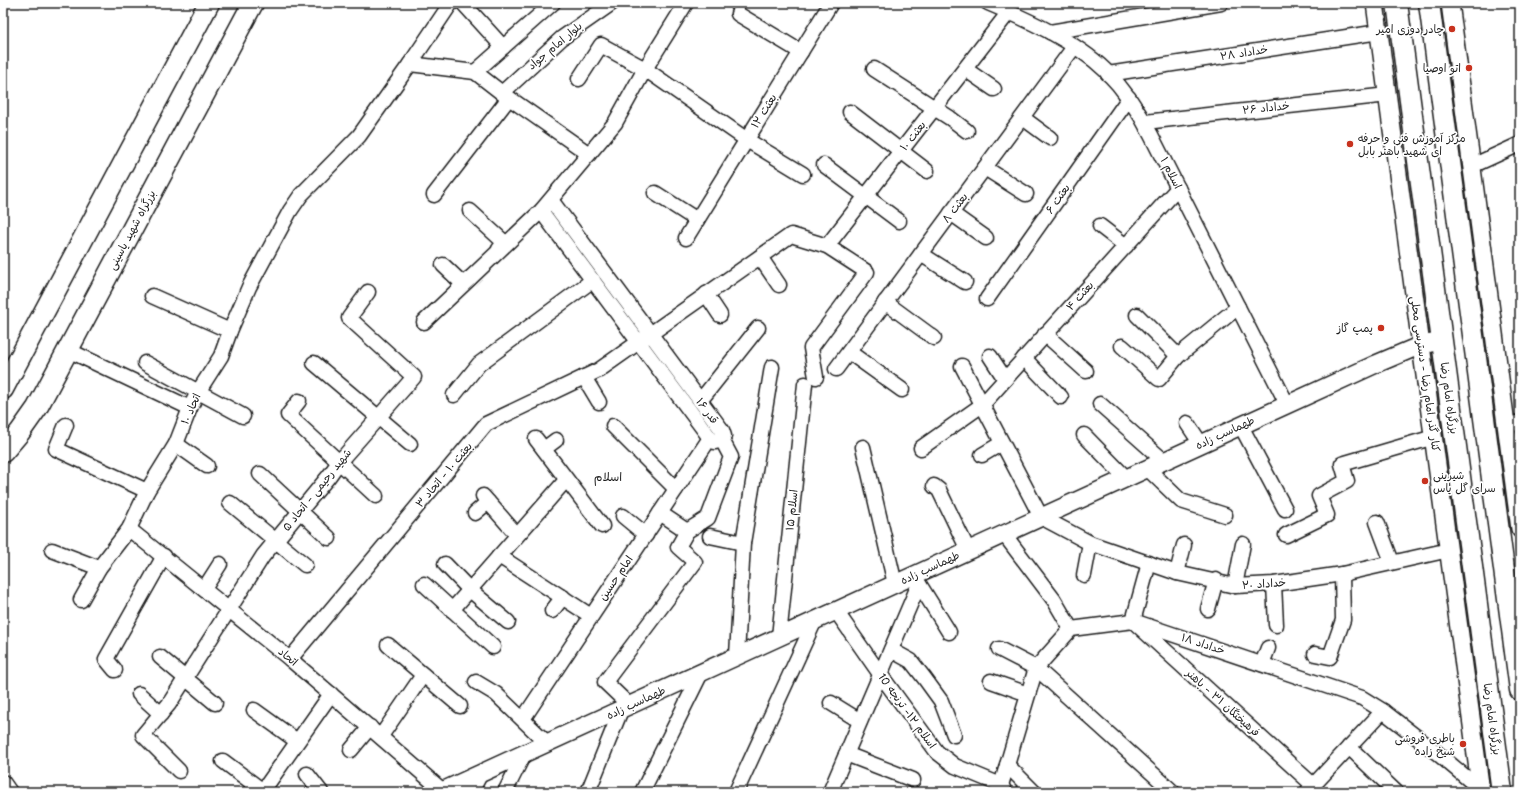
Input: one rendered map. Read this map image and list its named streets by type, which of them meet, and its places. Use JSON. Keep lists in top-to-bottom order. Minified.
{"streets":{"highway":["بزرگراه شهید یاسینی","بزرگراه امام رضا"],"main road":["کنار گذر امام رضا - دسترسی محلی","طهماسب زاده"],"street":["بلوار امام جواد","خداداد ۲۸","خداداد ۲۶","بعثت ۱۲","بعثت ۱۰","اسلام ۱","بعثت ۶","بعثت ۸","بعثت ۴","اتحاد ۱۰","قدر ۱۶","بعثت ۱۰ - اتحاد ۳","شهید رحیمی - اتحاد ۵","اسلام ۱۵","امام حسین","خداداد ۲۰","خداداد ۱۸","اتحاد","فرهیختگان ۳۱ - باهنر","اسلام ۱۲- ترنجه 10"]},"crossings":[["خداداد ۲۸","اسلام ۱"],["خداداد ۲۸","کنار گذر امام رضا - دسترسی محلی"],["خداداد ۲۶","اسلام ۱"],["خداداد ۲۶","کنار گذر امام رضا - دسترسی محلی"],["بعثت ۱۰","اسلام ۱"],["بعثت ۱۰","بعثت ۱۰ - اتحاد ۳"],["بعثت ۱۰","اسلام ۱۵"],["اسلام ۱","بعثت ۶"],["اسلام ۱","بعثت ۸"],["اسلام ۱","بعثت ۴"],["اسلام ۱","طهماسب زاده"],["کنار گذر امام رضا - دسترسی محلی","طهماسب زاده"],["کنار گذر امام رضا - دسترسی محلی","خداداد ۲۰"],["کنار گذر امام رضا - دسترسی محلی","خداداد ۱۸"],["بزرگراه امام رضا","طهماسب زاده"],["اتحاد ۱۰","اتحاد"],["قدر ۱۶","بعثت ۱۰ - اتحاد ۳"],["قدر ۱۶","امام حسین"],["طهماسب زاده","اسلام ۱۵"],["طهماسب زاده","خداداد ۲۰"],["طهماسب زاده","اتحاد"],["طهماسب زاده","اسلام ۱۲- ترنجه 10"],["بعثت ۱۰ - اتحاد ۳","اسلام ۱۵"],["بعثت ۱۰ - اتحاد ۳","اتحاد"],["شهید رحیمی - اتحاد ۵","اتحاد"],["خداداد ۱۸","فرهیختگان ۳۱ - باهنر"]],"districts":["اسلام"],"places":["چادر دوزی امیر","اتو اوصیا","مرکز آموزش فنی و حرفه ای شهید باهنر بابل","پمپ گاز","شیرینی سرای گل یاس","باطری فروشی شیخ زاده"]}
